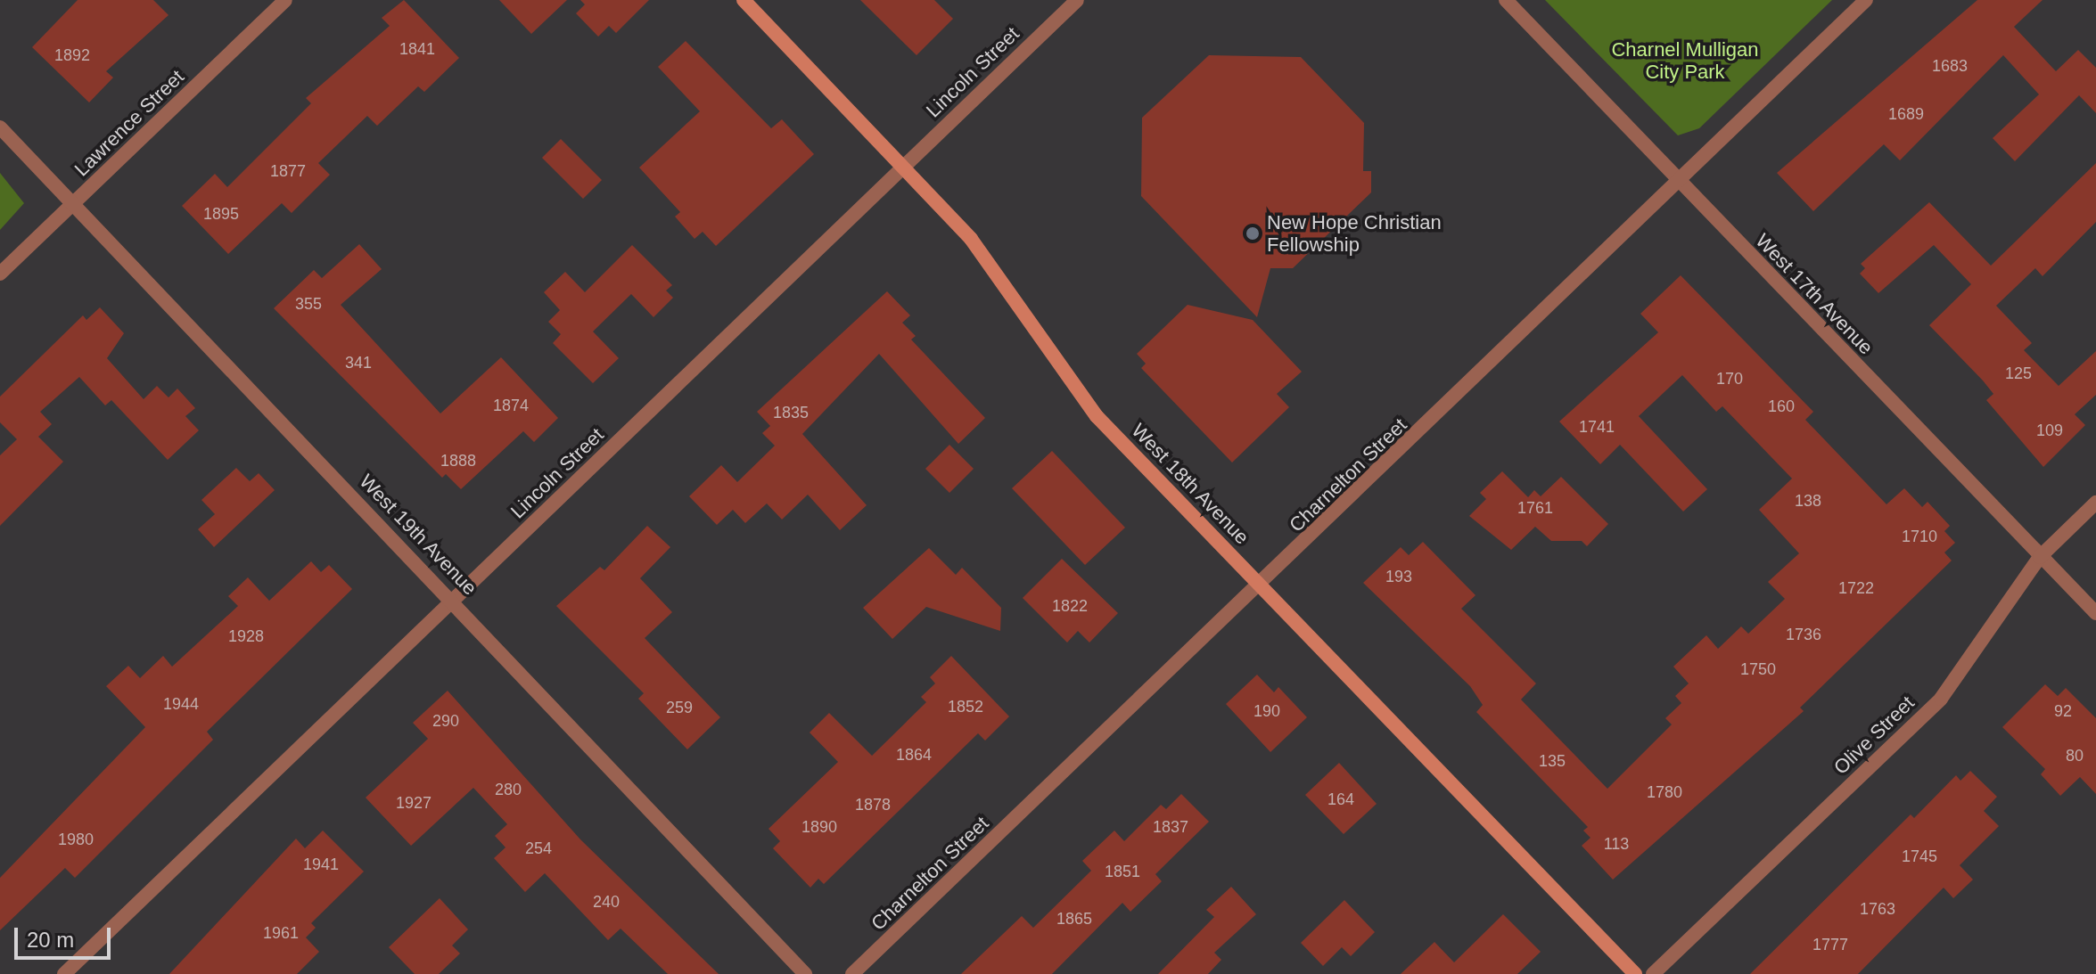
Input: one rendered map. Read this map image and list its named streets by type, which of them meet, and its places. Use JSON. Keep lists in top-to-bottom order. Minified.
{"streets":{"main road":["West 18th Avenue"],"street":["Lincoln Street","Lawrence Street","West 17th Avenue","Charnelton Street","West 19th Avenue","Olive Street"]},"crossings":[["Lincoln Street","West 18th Avenue"],["Lincoln Street","West 19th Avenue"],["Lawrence Street","West 19th Avenue"],["West 17th Avenue","Charnelton Street"],["West 17th Avenue","Olive Street"],["Charnelton Street","West 18th Avenue"]],"parks":["Charnel Mulligan City Park"],"places":["New Hope Christian Fellowship"],"house_numbers":["1841","1892","1683","1689","1877","1895","355","341","125","170","1874","160","1835","1741","109","1888","138","1761","1710","193","1722","1822","1736","1928","1750","1944","1852","259","190","92","290","1864","80","135","280","1780","164","1927","1878","1890","1837","1980","113","254","1745","1941","1851","240","1763","1865","1961","1777"],"scale_bar":"20 m"}
